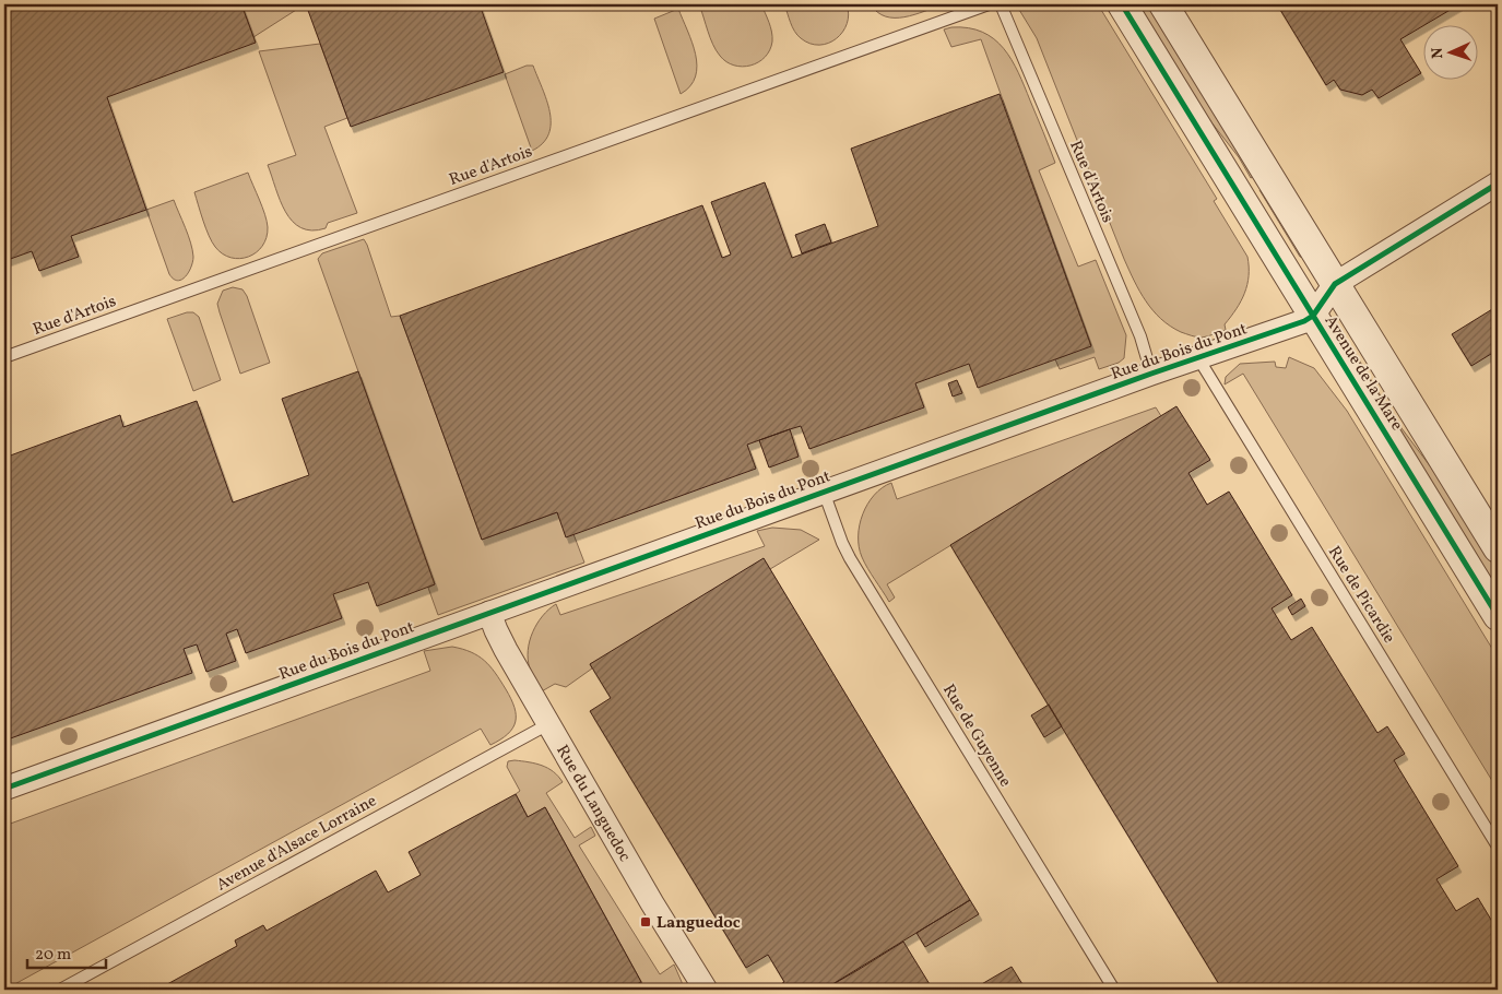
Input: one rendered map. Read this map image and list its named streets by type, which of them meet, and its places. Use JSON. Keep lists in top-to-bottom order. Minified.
{"streets":{"street":["Rue du Bois du Pont","Avenue de la Mare","Rue du Languedoc"],"lane":["Rue d'Artois","Rue de Picardie","Rue de Guyenne","Avenue d'Alsace Lorraine"]},"crossings":[["Rue d'Artois","Rue du Bois du Pont"],["Rue du Bois du Pont","Avenue de la Mare"],["Rue du Bois du Pont","Rue de Picardie"],["Rue du Bois du Pont","Rue de Guyenne"],["Rue du Bois du Pont","Rue du Languedoc"],["Rue du Languedoc","Avenue d'Alsace Lorraine"]],"places":{"transit":["Languedoc"]},"scale_bar":"20 m","north":"left"}
